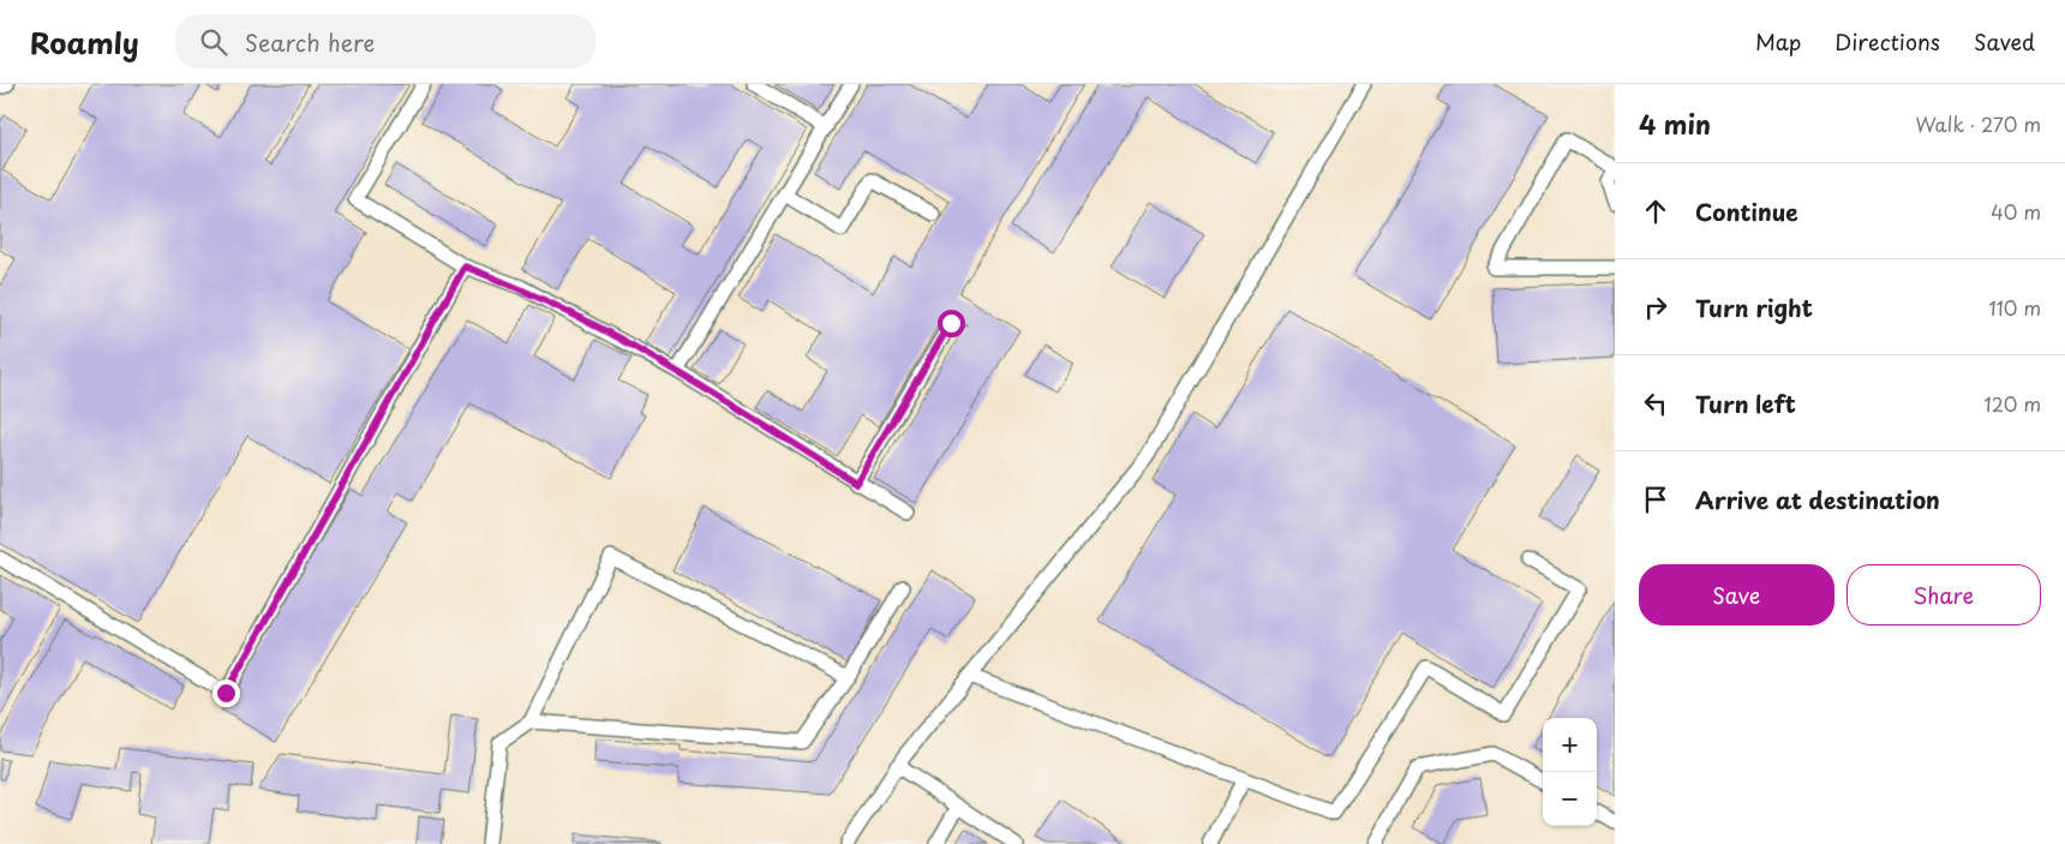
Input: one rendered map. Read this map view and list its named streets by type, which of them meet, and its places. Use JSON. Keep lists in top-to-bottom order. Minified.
{"page":{"header":"Roamly","search":"Search here","nav":["Map","Directions","Saved"],"heading":["4 min","Walk · 270 m"],"list":[["Continue","40 m"],["Turn right","110 m"],["Turn left","120 m"],"Arrive at destination"],"buttons":["Save","Share"],"map_buttons":["+","−"]}}
